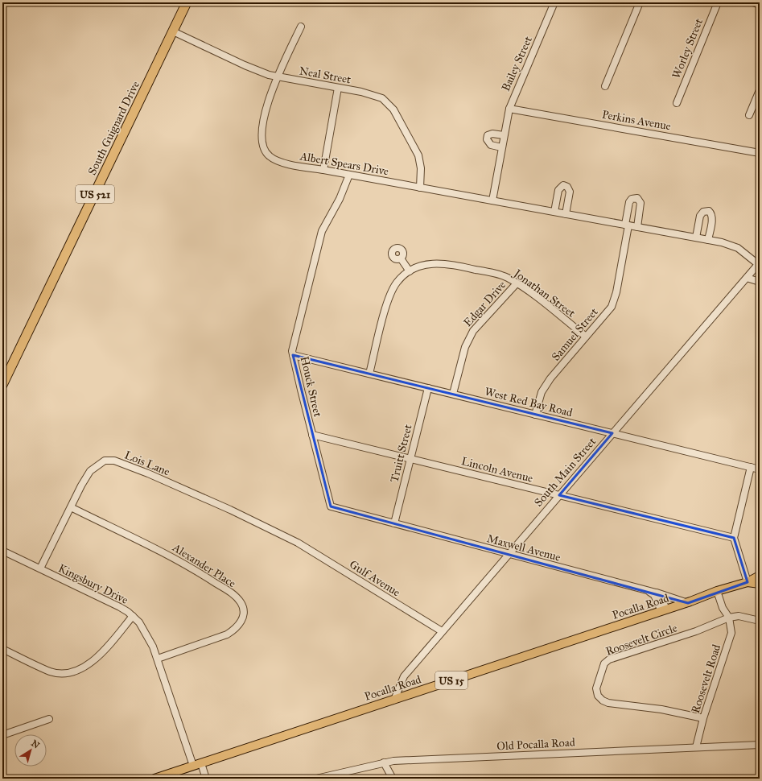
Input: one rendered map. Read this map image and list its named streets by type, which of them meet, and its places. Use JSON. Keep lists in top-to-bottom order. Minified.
{"streets":{"highway":["South Guignard Drive","US 521"],"main road":["Pocalla Road","US 15"],"street":["Worley Street","Bailey Street","Neal Street","Perkins Avenue","Albert Spears Drive","Jonathan Street","Edgar Drive","Samuel Street","Houck Street","West Red Bay Road","Truitt Street","Lois Lane","Lincoln Avenue","South Main Street","Maxwell Avenue","Alexander Place","Gulf Avenue","Kingsbury Drive","Roosevelt Circle","Roosevelt Road","Old Pocalla Road"]},"crossings":[["Bailey Street","Perkins Avenue"],["Bailey Street","Albert Spears Drive"],["Neal Street","South Guignard Drive"],["Neal Street","Albert Spears Drive"],["Albert Spears Drive","Samuel Street"],["Albert Spears Drive","Houck Street"],["Albert Spears Drive","South Main Street"],["Jonathan Street","Edgar Drive"],["Jonathan Street","Samuel Street"],["Jonathan Street","West Red Bay Road"],["Edgar Drive","West Red Bay Road"],["Samuel Street","West Red Bay Road"],["Houck Street","West Red Bay Road"],["Houck Street","Truitt Street"],["Houck Street","Lincoln Avenue"],["Houck Street","Maxwell Avenue"],["West Red Bay Road","Truitt Street"],["West Red Bay Road","South Main Street"],["Truitt Street","Lincoln Avenue"],["Truitt Street","Maxwell Avenue"],["Lois Lane","Alexander Place"],["Lois Lane","Gulf Avenue"],["Lois Lane","Kingsbury Drive"],["Lincoln Avenue","South Main Street"],["South Main Street","Maxwell Avenue"],["South Main Street","Gulf Avenue"],["South Main Street","Pocalla Road"],["Maxwell Avenue","Pocalla Road"],["Alexander Place","Kingsbury Drive"],["Kingsbury Drive","Pocalla Road"],["Roosevelt Circle","Roosevelt Road"],["Roosevelt Road","Old Pocalla Road"]],"north":"top right"}
